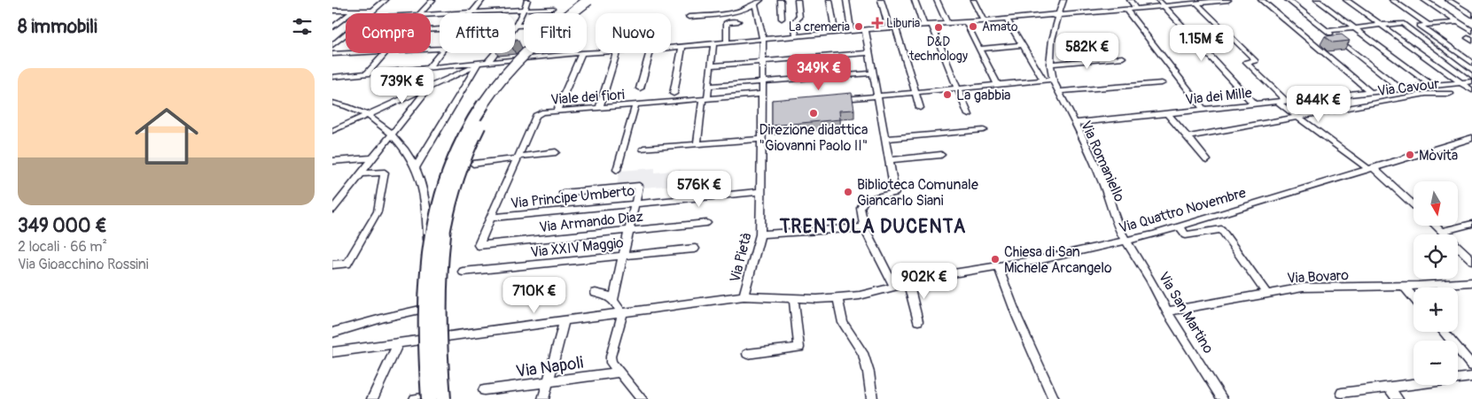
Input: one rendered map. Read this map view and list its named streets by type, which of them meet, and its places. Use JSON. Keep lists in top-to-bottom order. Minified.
{"streets":{"street":["Via Cavour","Via dei Mille","Viale dei fiori","Via Romaniello","Via Principe Umberto","Via Quattro Novembre","Via Armando Diaz","Via XXIV Maggio","Via Pietà","Via Bovaro","Via San Martino","Via Napoli"]},"crossings":[["Via dei Mille","Via Romaniello"],["Via Romaniello","Via Quattro Novembre"],["Via Romaniello","Via San Martino"],["Via Principe Umberto","Via Armando Diaz"],["Via Principe Umberto","Via Pietà"],["Via Quattro Novembre","Via Pietà"],["Via Quattro Novembre","Via San Martino"],["Via Bovaro","Via San Martino"]],"districts":["TRENTOLA DUCENTA"],"places":{"health":["Liburia"],"other":["La cremeria","Amato","D&D technology","La gabbia","Direzione didattica \"Giovanni Paolo II\"","Mòvita","Biblioteca Comunale Giancarlo Siani","Chiesa di San Michele Arcangelo"]},"north":"bottom","page":{"heading":"8 immobili","chip":["Compra","Affitta","Filtri","Nuovo"],"price":["1.15M €","582K €","349K €","739K €","844K €","576K €","902K €","710K €"],"list":[{"name":"349 000 €","note":"2 locali · 66 m² · Via Gioacchino Rossini"}],"map_buttons":["+","−"]}}
